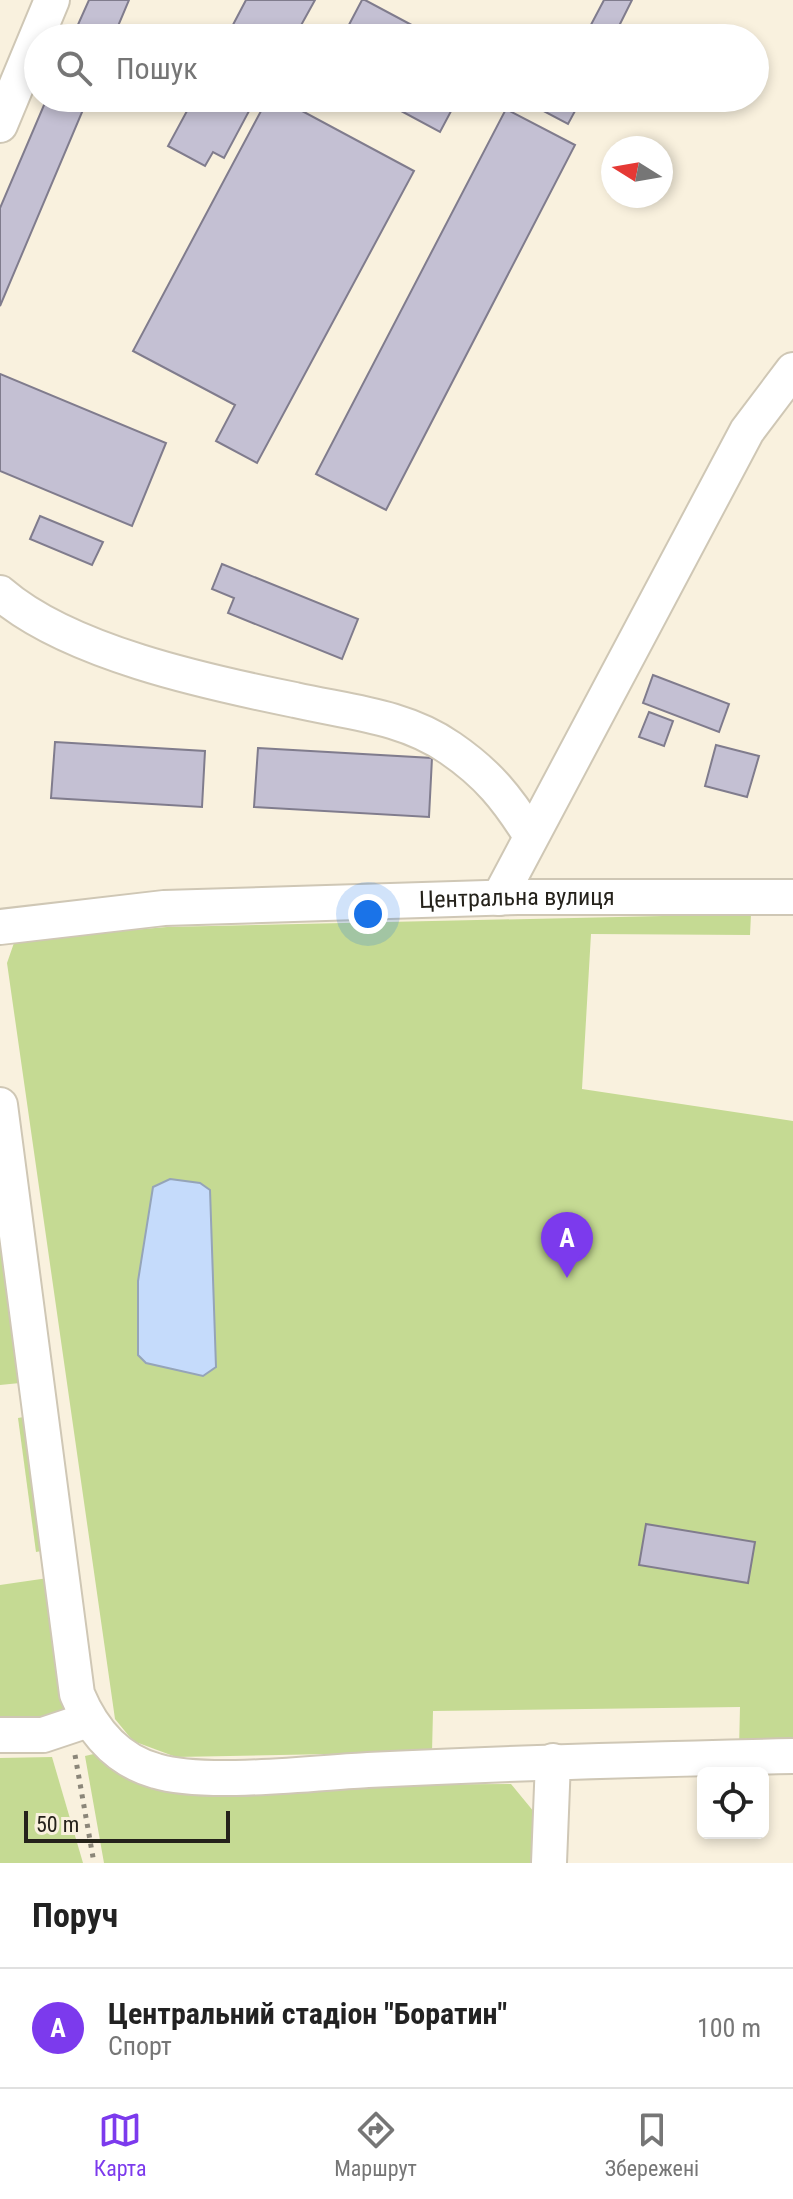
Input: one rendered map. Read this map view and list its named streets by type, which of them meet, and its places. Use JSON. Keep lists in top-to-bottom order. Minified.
{"streets":{"street":["Центральна вулиця"]},"scale_bar":"50 m","north":"left","page":{"search":"Пошук","pins":"A","scale":"50 m","heading":"Поруч","list":[{"mark":"A","name":"Центральний стадіон \"Боратин\"","note":"Спорт","value":"100 m"}],"nav":["Карта","Маршрут","Збережені"]}}
